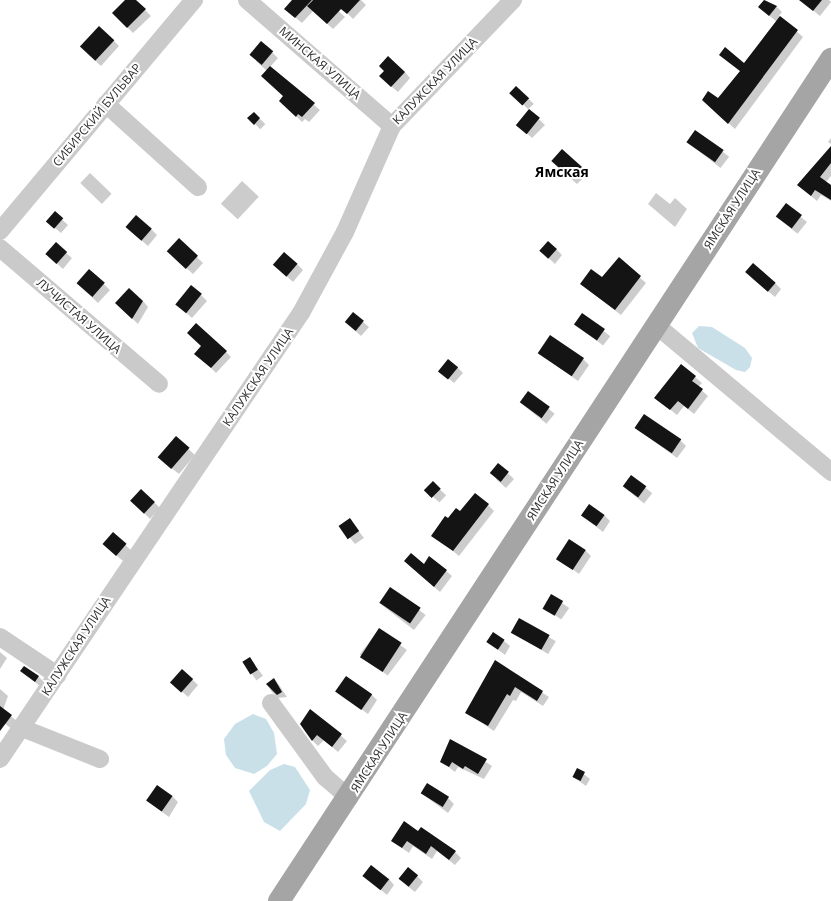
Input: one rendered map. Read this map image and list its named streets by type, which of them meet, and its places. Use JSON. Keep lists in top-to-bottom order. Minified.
{"streets":{"main road":["ЯМСКАЯ УЛИЦА"],"street":["МИНСКАЯ УЛИЦА","КАЛУЖСКАЯ УЛИЦА","СИБИРСКИЙ БУЛЬВАР","ЛУЧИСТАЯ УЛИЦА"]},"crossings":[["МИНСКАЯ УЛИЦА","КАЛУЖСКАЯ УЛИЦА"]],"districts":["Ямская"]}
